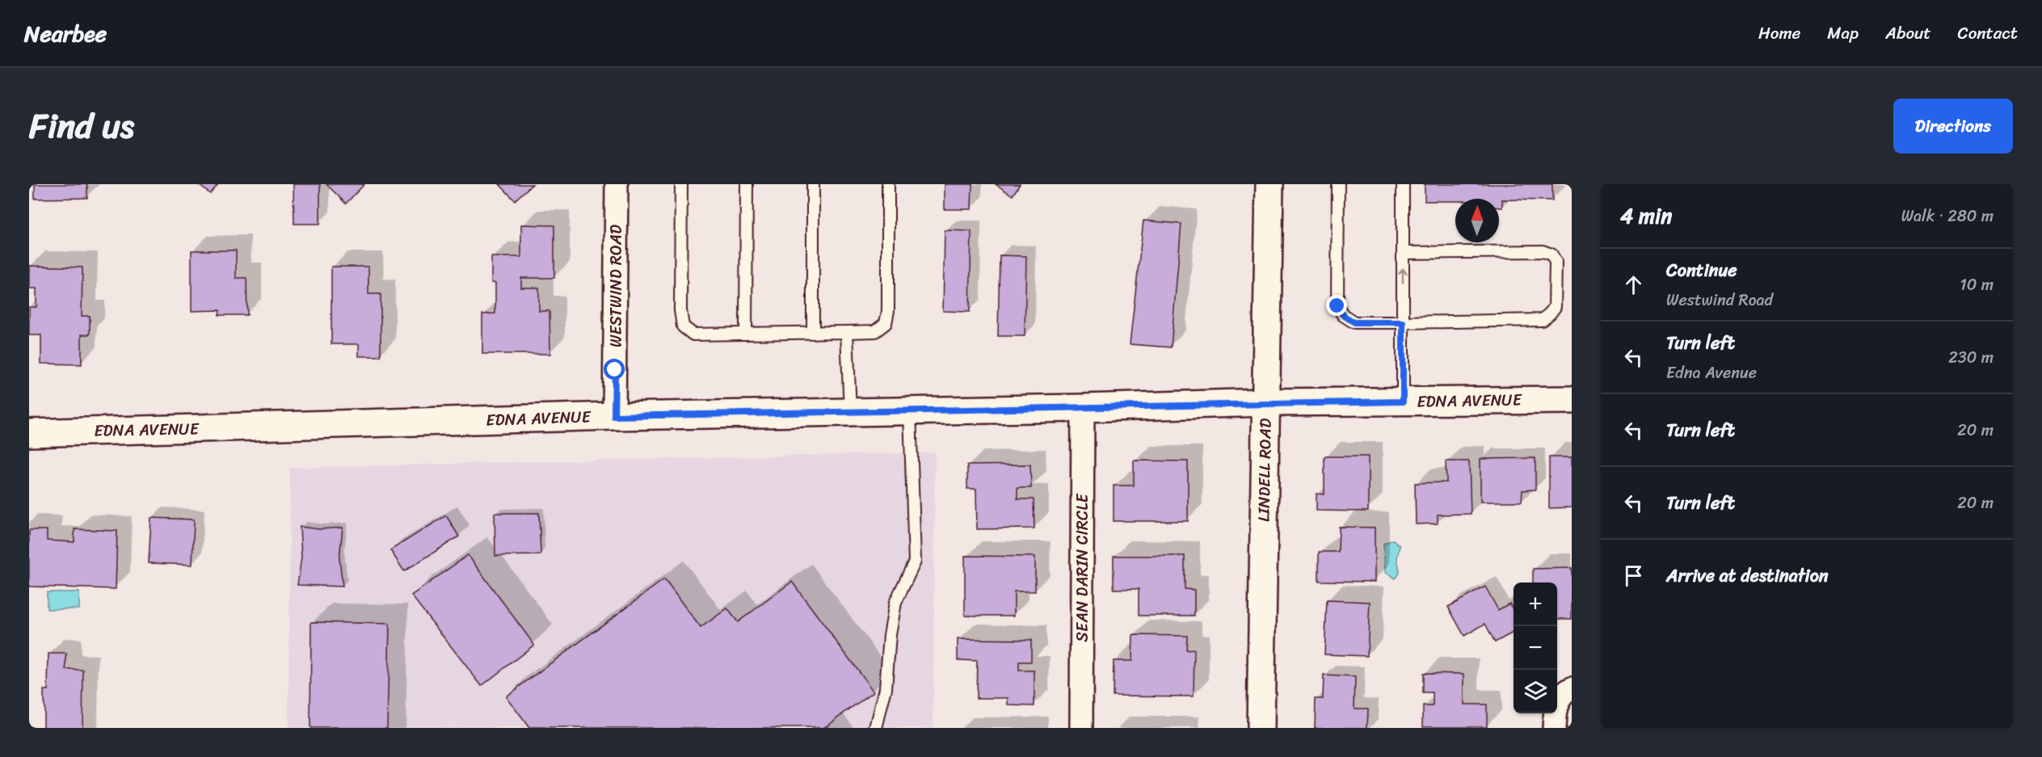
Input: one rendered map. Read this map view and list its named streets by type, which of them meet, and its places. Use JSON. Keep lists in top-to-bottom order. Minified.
{"streets":{"street":["WESTWIND ROAD","EDNA AVENUE","LINDELL ROAD","SEAN DARIN CIRCLE"]},"crossings":[["WESTWIND ROAD","EDNA AVENUE"],["EDNA AVENUE","LINDELL ROAD"],["EDNA AVENUE","SEAN DARIN CIRCLE"]],"north":"top","page":{"header":"Nearbee","nav":["Home","Map","About","Contact"],"title":"Find us","buttons":"Directions","heading":["4 min","Walk · 280 m"],"list":[["Continue","Westwind Road","10 m"],["Turn left","Edna Avenue","230 m"],["Turn left","20 m"],["Turn left","20 m"],"Arrive at destination"],"map_buttons":["+","−"]}}
